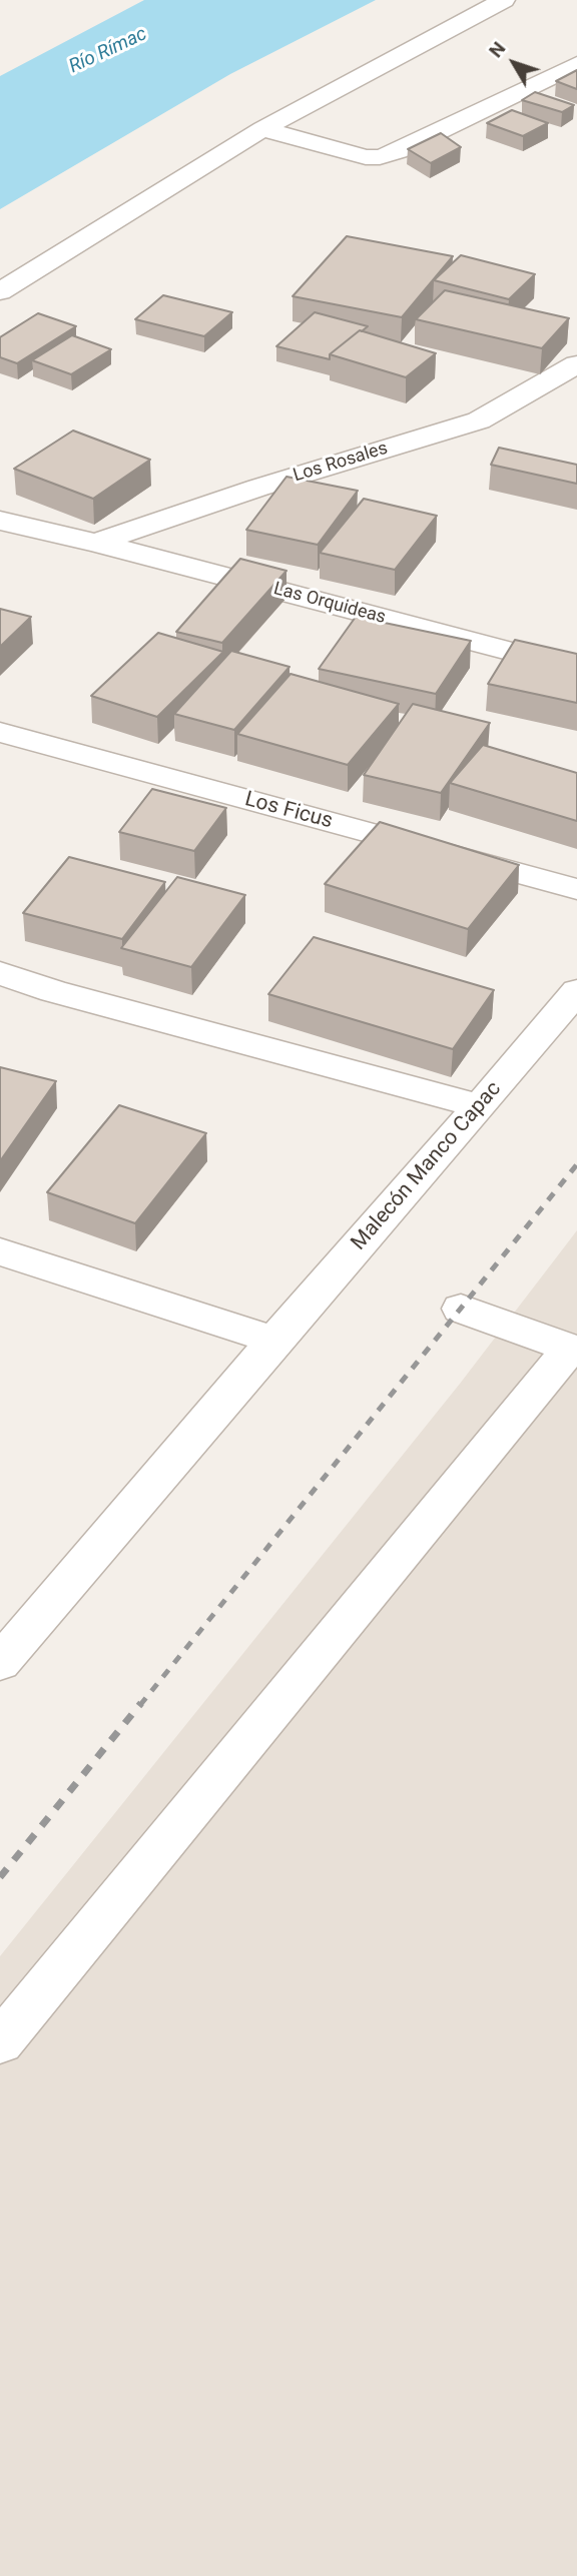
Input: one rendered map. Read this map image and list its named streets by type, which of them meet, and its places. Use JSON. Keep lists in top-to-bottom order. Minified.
{"streets":{"street":["Los Rosales","Las Orquideas","Los Ficus","Malecón Manco Capac"]},"crossings":[["Los Rosales","Las Orquideas"]],"water":["Río Rímac"],"north":"top left"}
